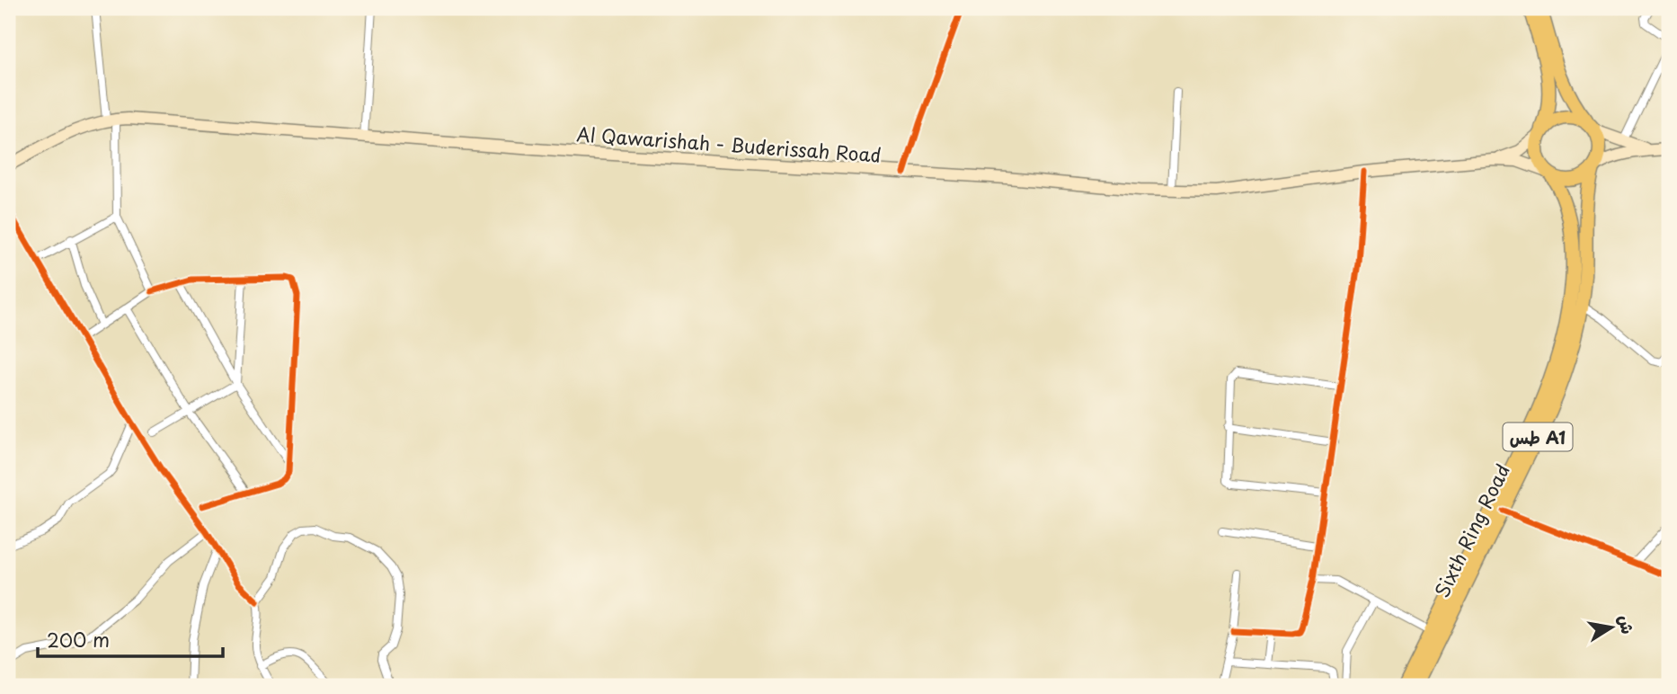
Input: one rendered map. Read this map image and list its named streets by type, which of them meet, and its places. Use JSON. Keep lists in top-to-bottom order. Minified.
{"streets":{"highway":["طس A1","Sixth Ring Road"],"main road":["Al Qawarishah - Buderissah Road"]},"scale_bar":"200 m","north":"right"}
